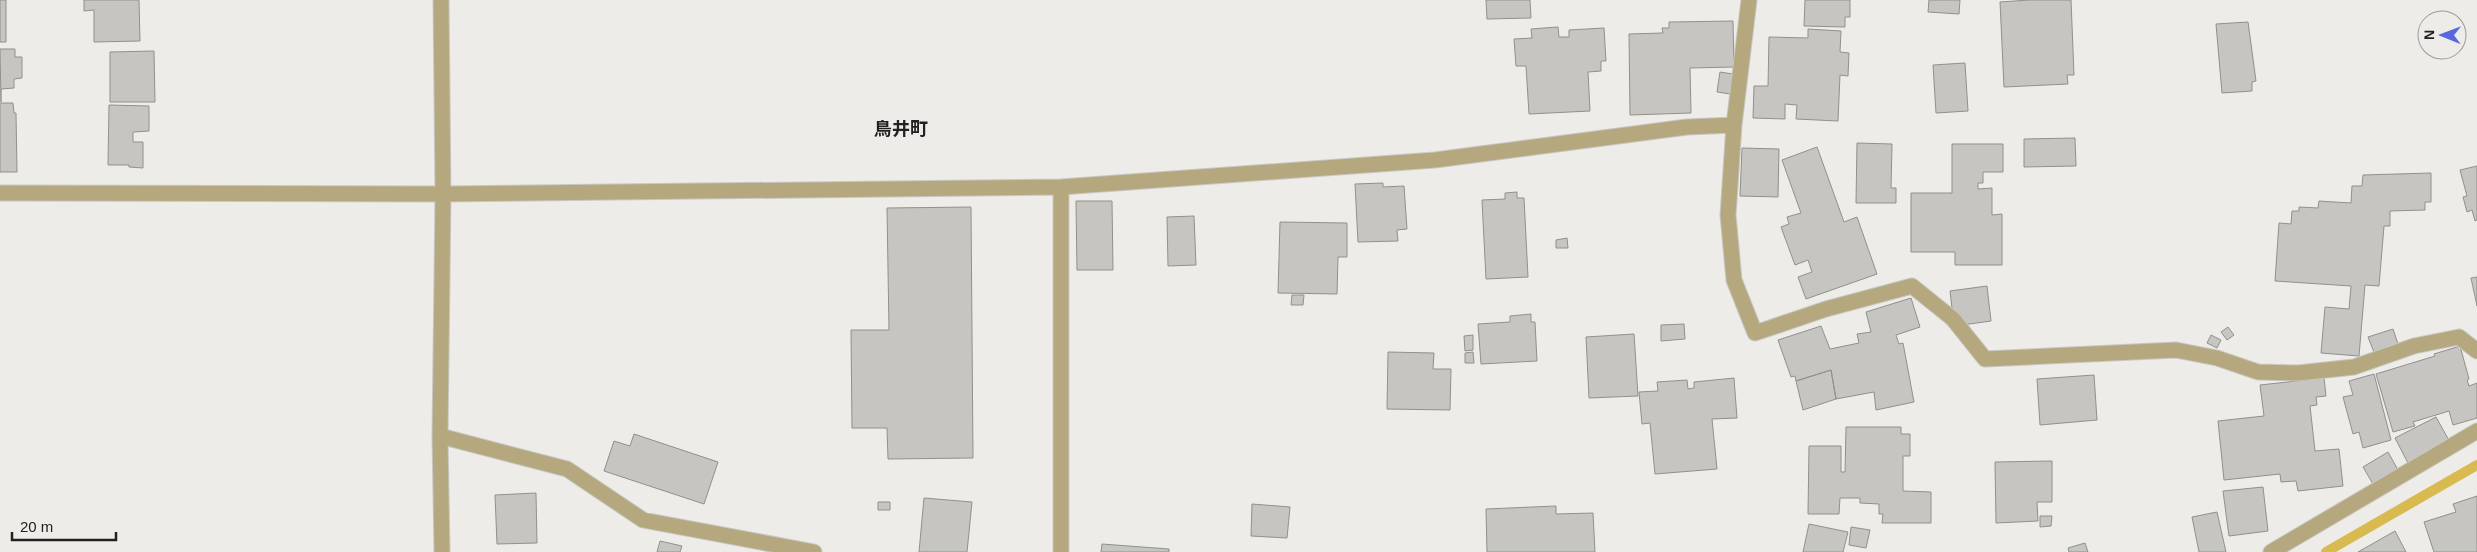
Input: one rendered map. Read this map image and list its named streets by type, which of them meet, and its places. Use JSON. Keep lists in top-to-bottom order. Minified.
{"districts":["鳥井町"],"scale_bar":"20 m","north":"left"}
